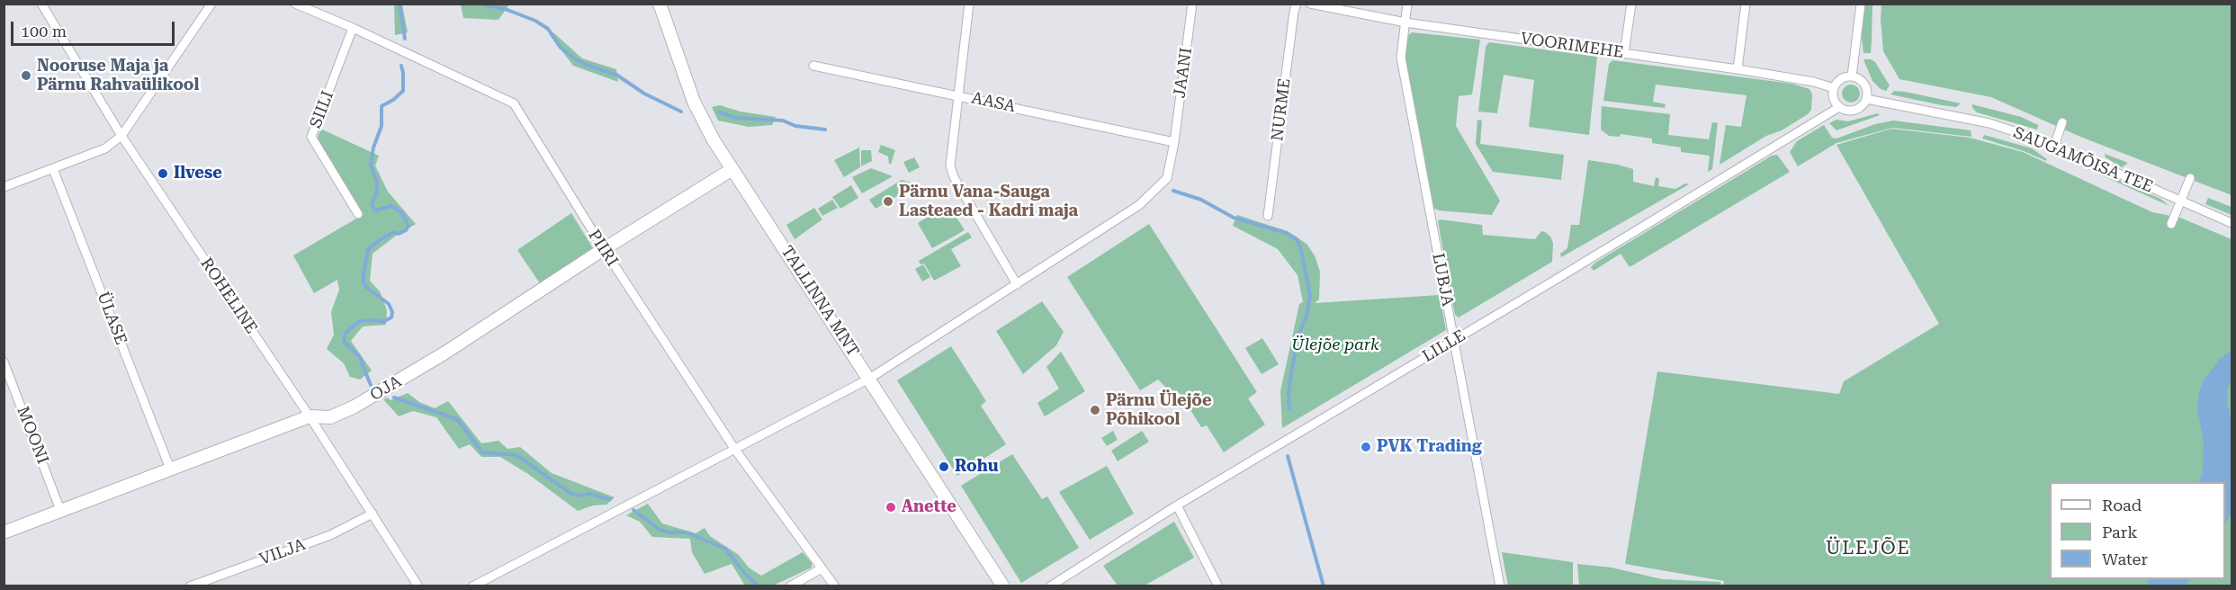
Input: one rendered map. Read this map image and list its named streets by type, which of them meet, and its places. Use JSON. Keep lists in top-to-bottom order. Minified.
{"streets":{"street":["VOORIMEHE","JAANI","AASA","SIILI","NURME","SAUGAMÕISA TEE","PIIRI","LUBJA","ROHELINE","TALLINNA MNT","ÜLASE","LILLE","OJA","MOONI","VILJA"]},"crossings":[["VOORIMEHE","SAUGAMÕISA TEE"],["VOORIMEHE","LUBJA"],["VOORIMEHE","LILLE"],["JAANI","AASA"],["SIILI","PIIRI"],["SAUGAMÕISA TEE","LILLE"],["PIIRI","OJA"],["LUBJA","LILLE"],["ROHELINE","OJA"],["ROHELINE","VILJA"],["TALLINNA MNT","OJA"],["ÜLASE","OJA"],["OJA","MOONI"]],"districts":["ÜLEJÕE"],"parks":["Ülejõe park"],"places":["Nooruse Maja ja Pärnu Rahvaülikool","Ilvese","Pärnu Vana-Sauga Lasteaed - Kadri maja","Pärnu Ülejõe Põhikool","PVK Trading","Rohu","Anette"],"legend":["Road","Park","Water"],"scale_bar":"100 m"}
